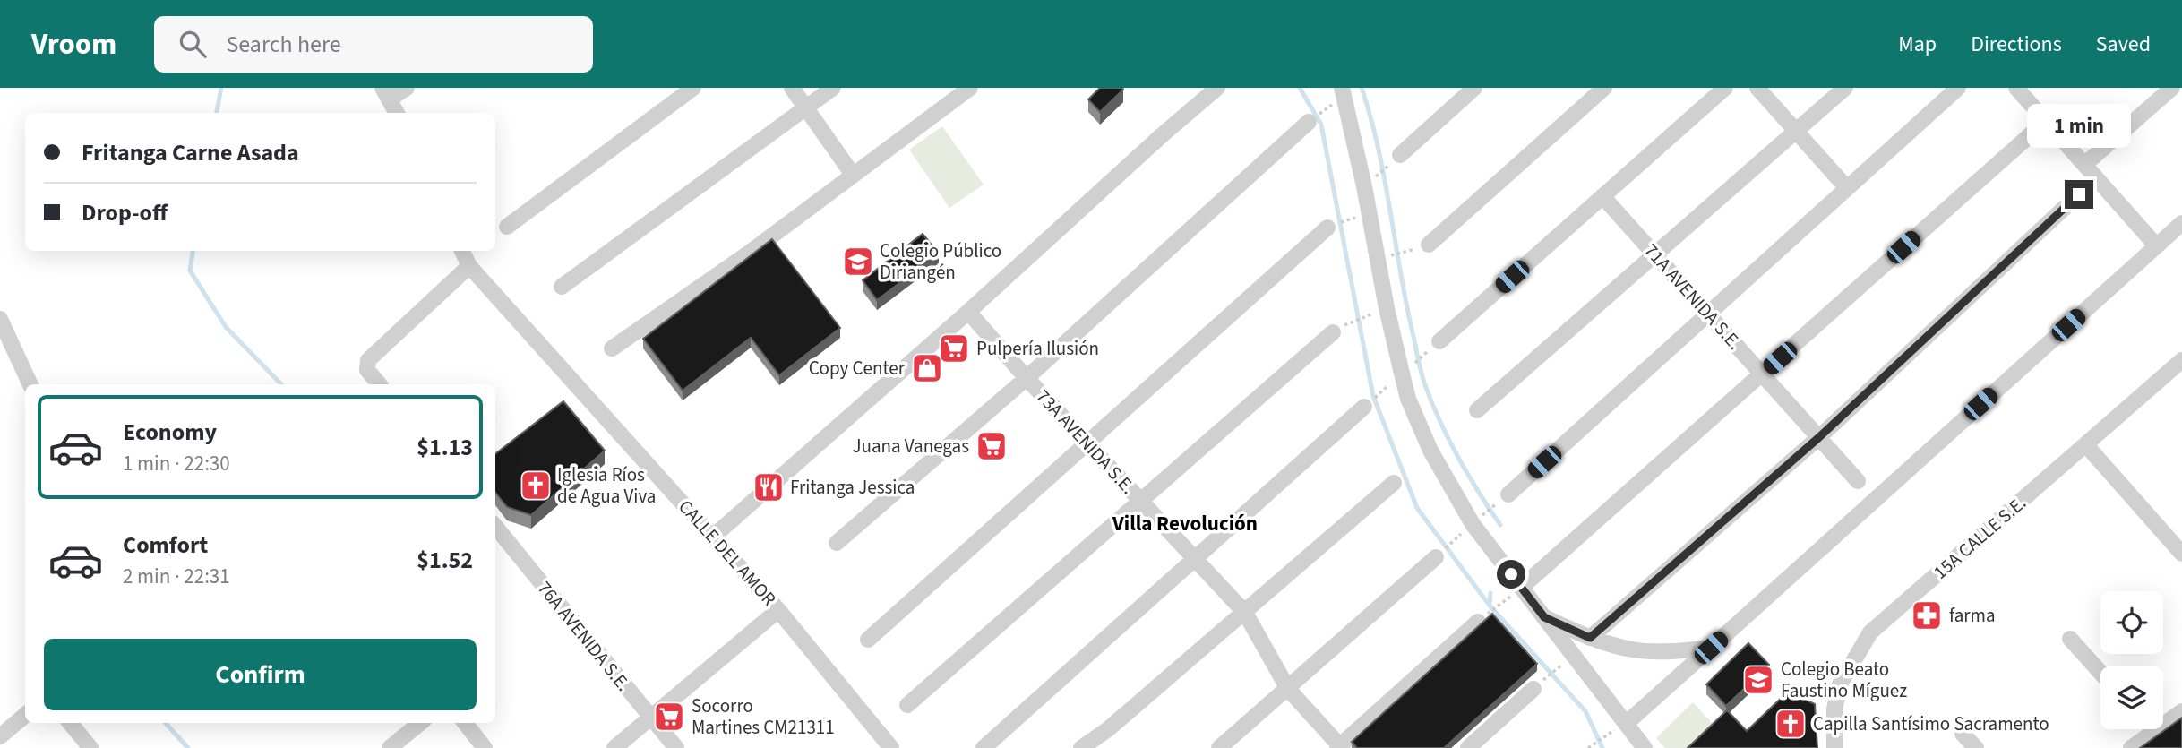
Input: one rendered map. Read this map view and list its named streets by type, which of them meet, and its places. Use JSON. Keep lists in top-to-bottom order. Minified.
{"streets":{"street":["71A AVENIDA S.E.","73A AVENIDA S.E.","15A CALLE S.E.","CALLE DEL AMOR","76A AVENIDA S.E."]},"districts":["Villa Revolución"],"places":{"school or university":["Colegio Público Diriangén","Colegio Beato Faustino Míguez"],"supermarket":["Pulpería Ilusión","Juana Vanegas","Socorro Martines CM21311"],"shop":["Copy Center"],"church":["Iglesia Ríos de Agua Viva","Capilla Santísimo Sacramento"],"restaurant":["Fritanga Jessica"],"pharmacy":["farma"]},"page":{"header":"Vroom","search":"Search here","nav":["Map","Directions","Saved"],"bubble":"1 min","banner":["Fritanga Carne Asada","Drop-off"],"list":[{"name":"Economy","note":"1 min · 22:30","value":"$1.13"},{"name":"Comfort","note":"2 min · 22:31","value":"$1.52"}],"buttons":"Confirm"}}
